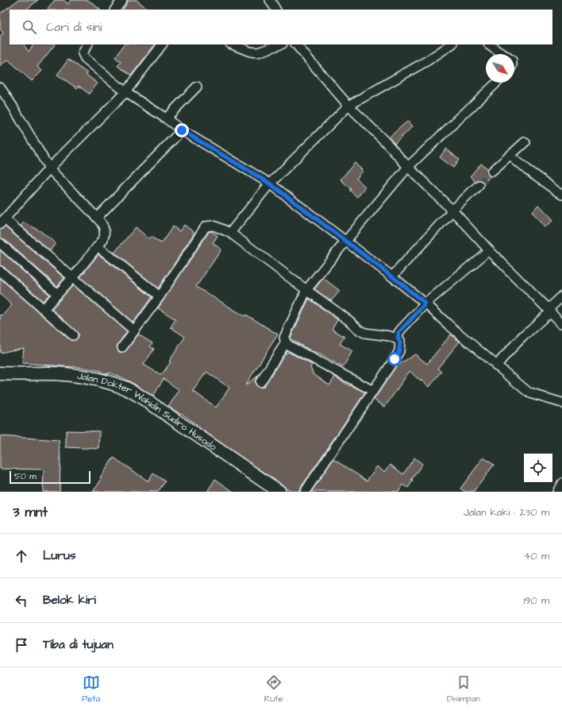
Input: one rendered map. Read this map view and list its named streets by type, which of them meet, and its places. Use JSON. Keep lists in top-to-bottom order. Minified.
{"streets":{"main road":["Jalan Dokter Wahidin Sudiro Husodo"]},"scale_bar":"50 m","north":"bottom right","page":{"search":"Cari di sini","scale":"50 m","heading":["3 mnt","Jalan kaki · 230 m"],"list":[["Lurus","40 m"],["Belok kiri","190 m"],"Tiba di tujuan"],"nav":["Peta","Rute","Disimpan"]}}
